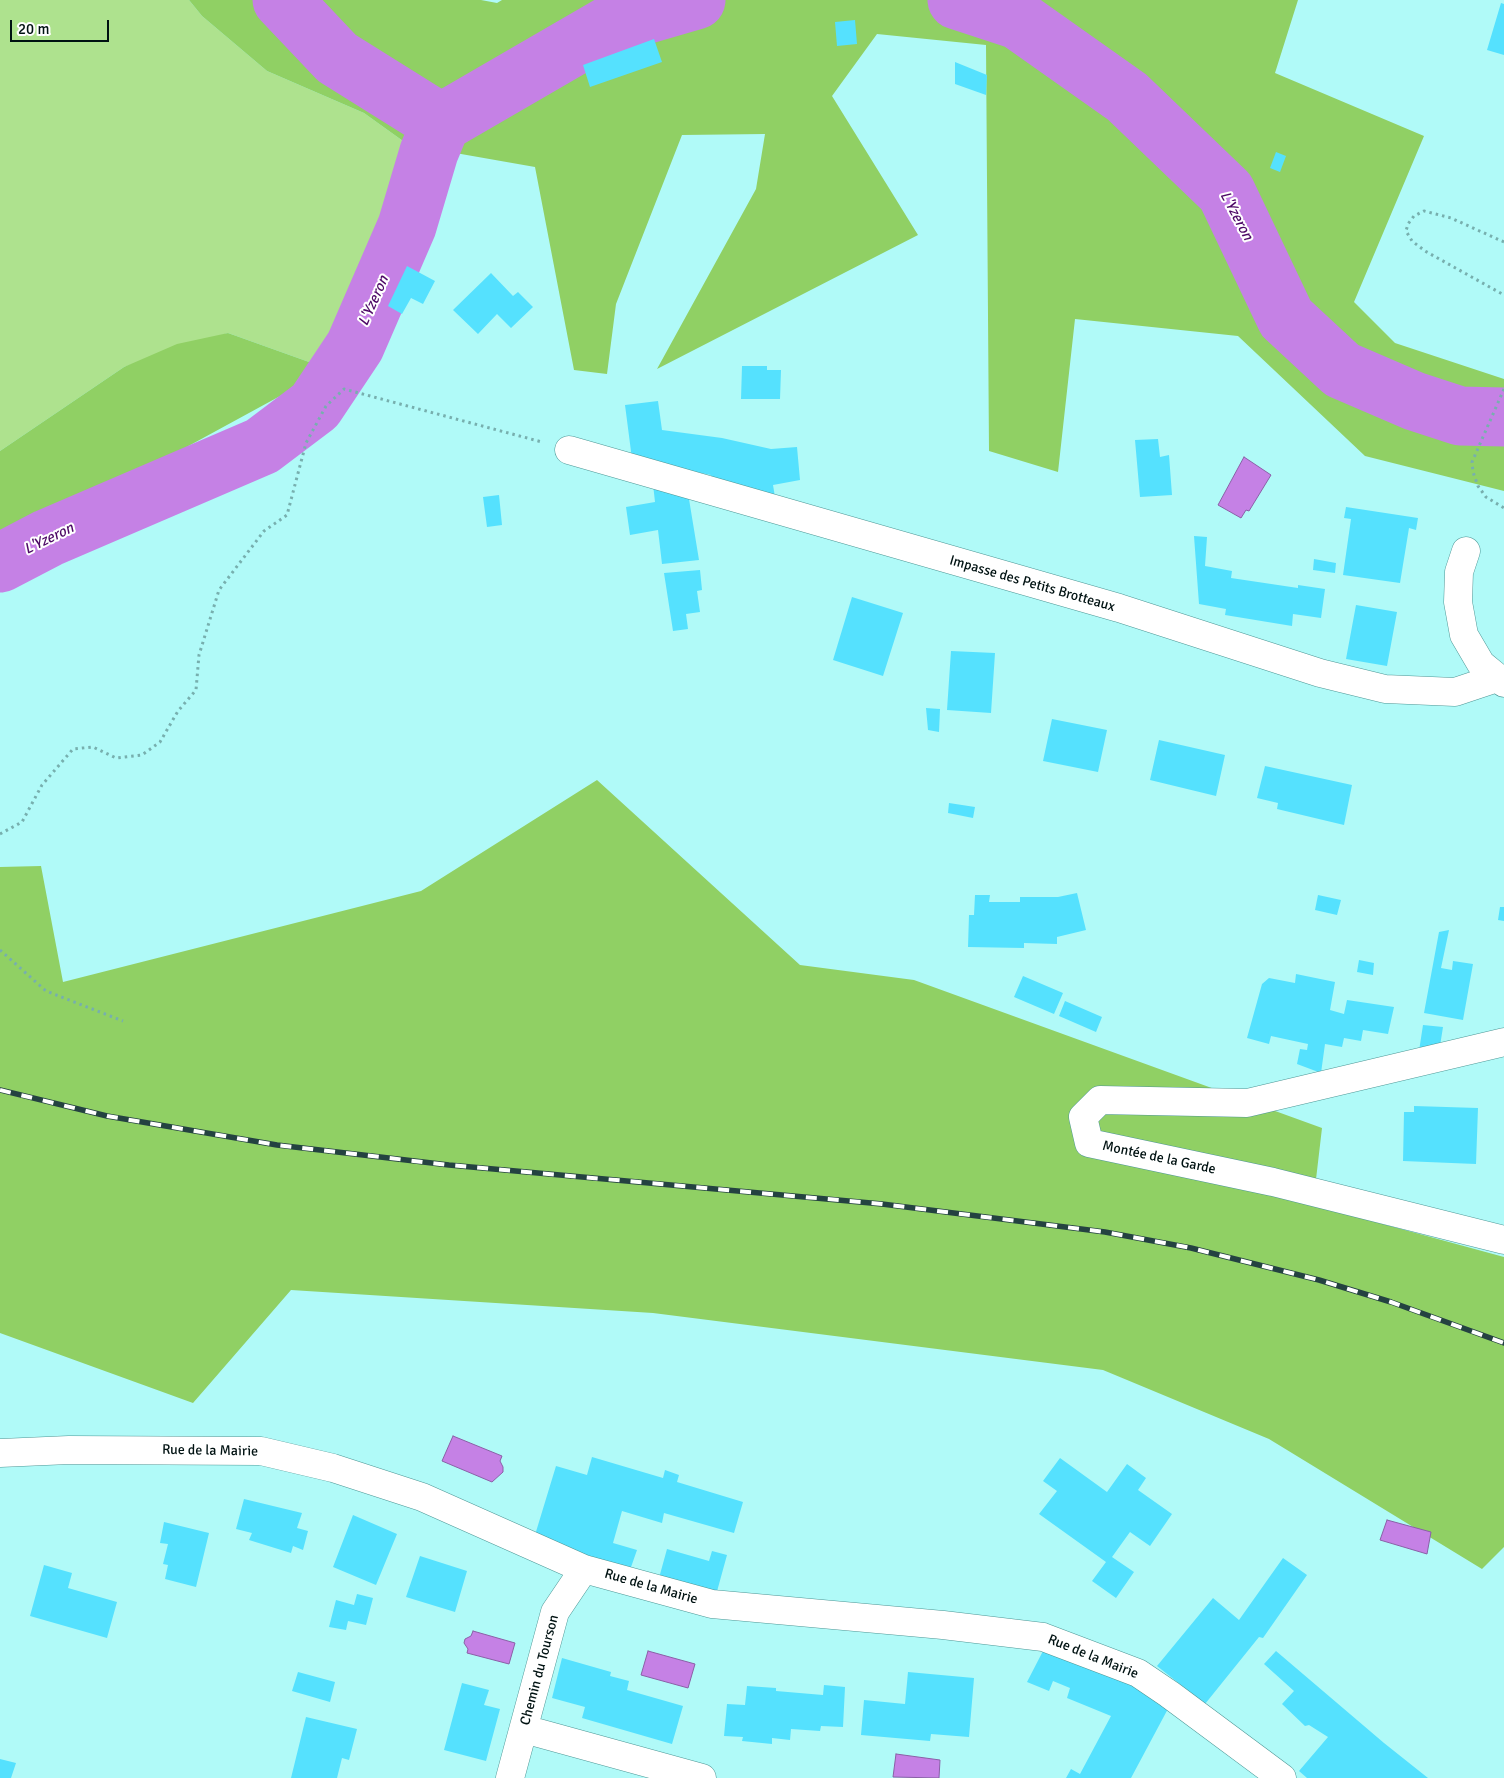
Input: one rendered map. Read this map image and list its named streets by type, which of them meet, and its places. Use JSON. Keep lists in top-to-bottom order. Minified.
{"streets":{"street":["Impasse des Petits Brotteaux","Montée de la Garde","Rue de la Mairie","Chemin du Tourson"]},"crossings":[["Rue de la Mairie","Chemin du Tourson"]],"water":["L'Yzeron"],"scale_bar":"20 m"}
